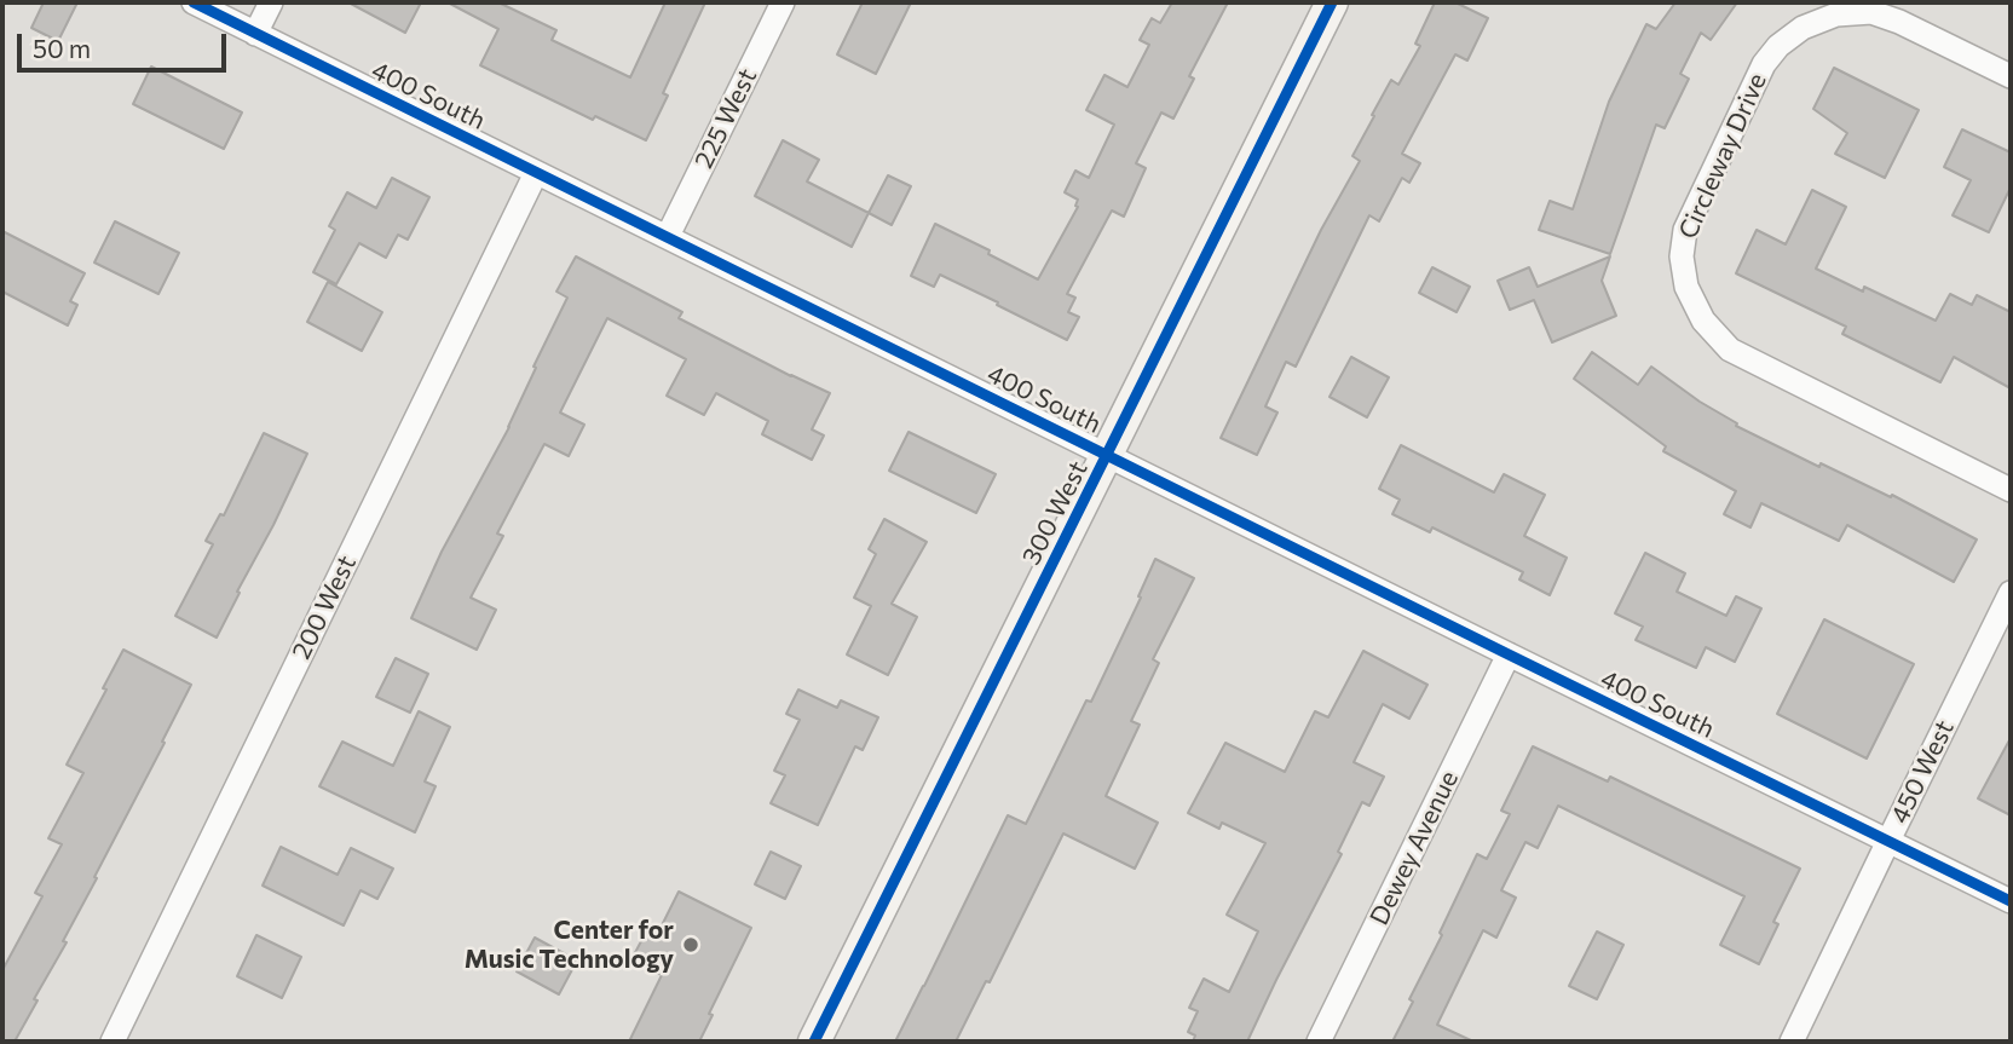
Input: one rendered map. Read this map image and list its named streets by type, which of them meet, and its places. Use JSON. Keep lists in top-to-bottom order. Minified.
{"streets":{"street":["400 South","225 West","Circleway Drive","300 West","200 West","450 West","Dewey Avenue"]},"crossings":[["400 South","225 West"],["400 South","300 West"],["400 South","200 West"],["400 South","450 West"],["400 South","Dewey Avenue"]],"places":["Center for Music Technology"],"scale_bar":"50 m"}
